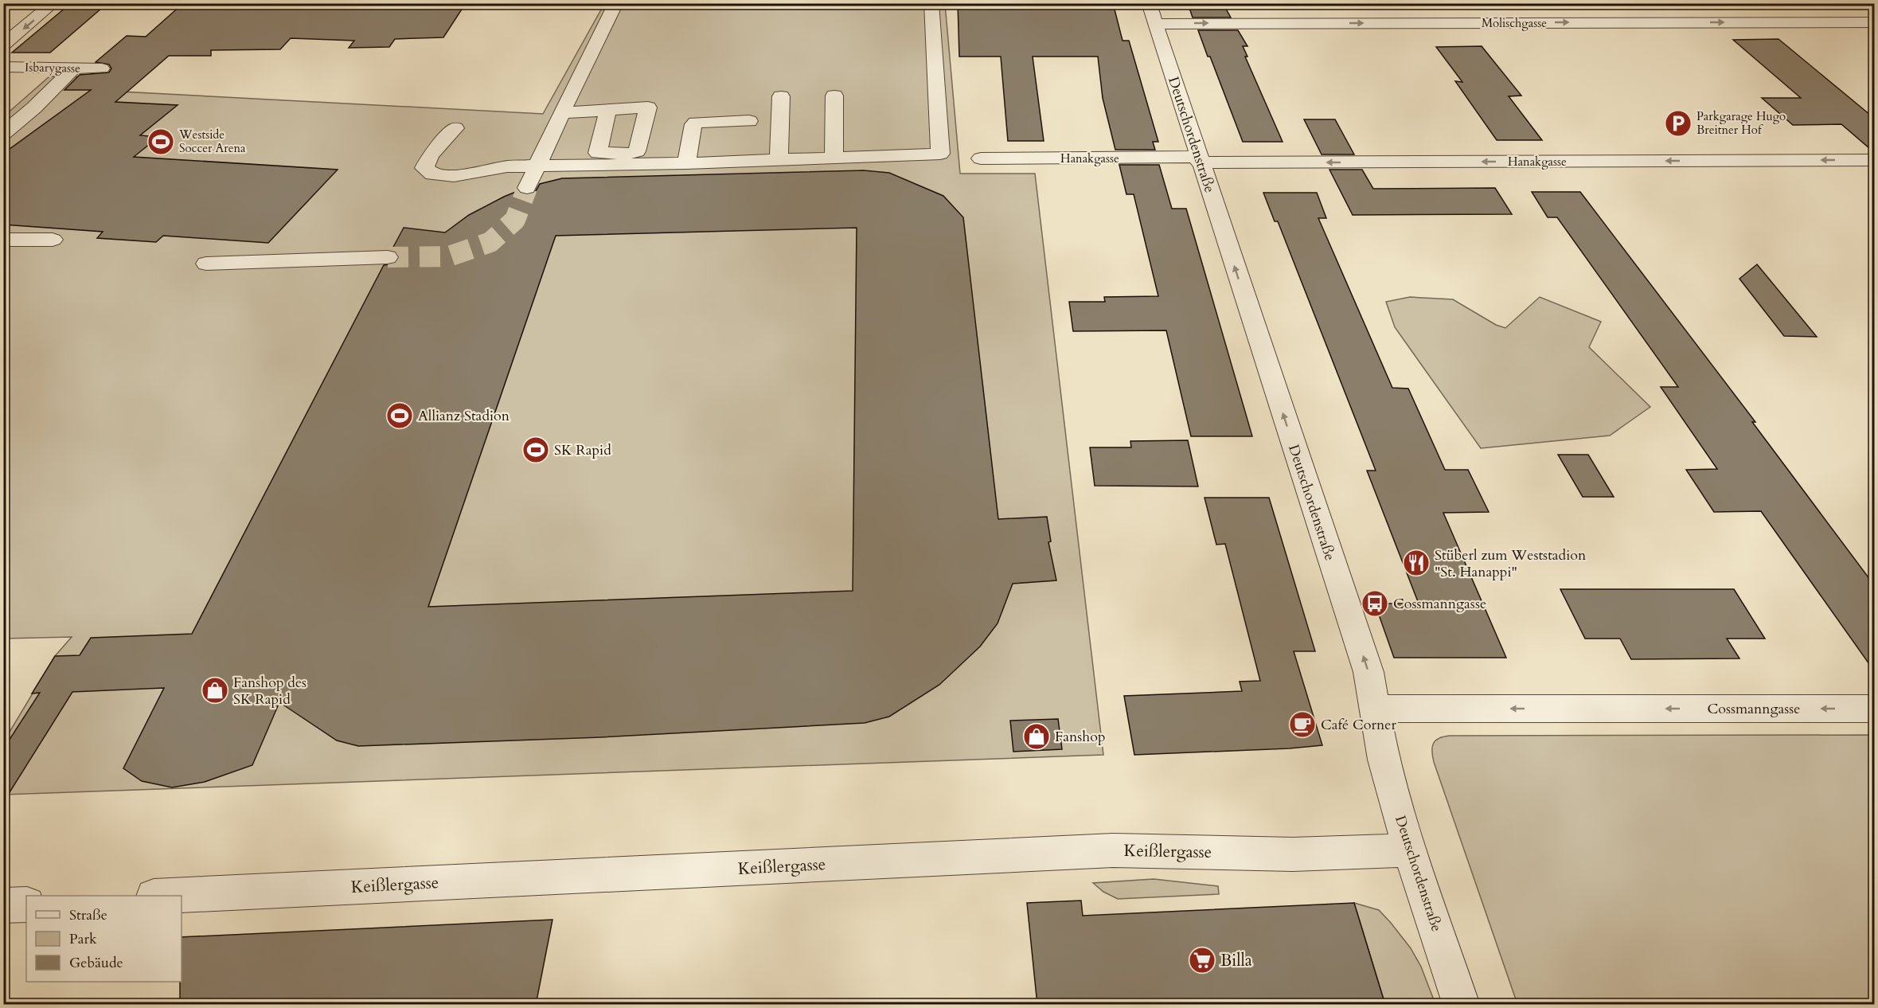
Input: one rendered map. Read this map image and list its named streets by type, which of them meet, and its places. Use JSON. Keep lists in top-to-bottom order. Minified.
{"streets":{"street":["Molischgasse","Isbarygasse","Deutschordenstraße","Hanakgasse","Cossmanngasse","Keißlergasse"]},"crossings":[["Molischgasse","Deutschordenstraße"],["Deutschordenstraße","Hanakgasse"],["Deutschordenstraße","Cossmanngasse"],["Deutschordenstraße","Keißlergasse"]],"one_way":["Molischgasse","Deutschordenstraße","Hanakgasse","Cossmanngasse"],"places":{"parking":["Parkgarage Hugo Breitner Hof"],"sports":["Westside Soccer Arena","Allianz Stadion","SK Rapid"],"restaurant":["Stüberl zum Weststadion \"St. Hanappi\""],"bus stop":["Cossmanngasse"],"shop":["Fanshop des SK Rapid","Fanshop"],"cafe":["Café Corner"],"supermarket":["Billa"]},"legend":["Straße","Park","Gebäude"]}
